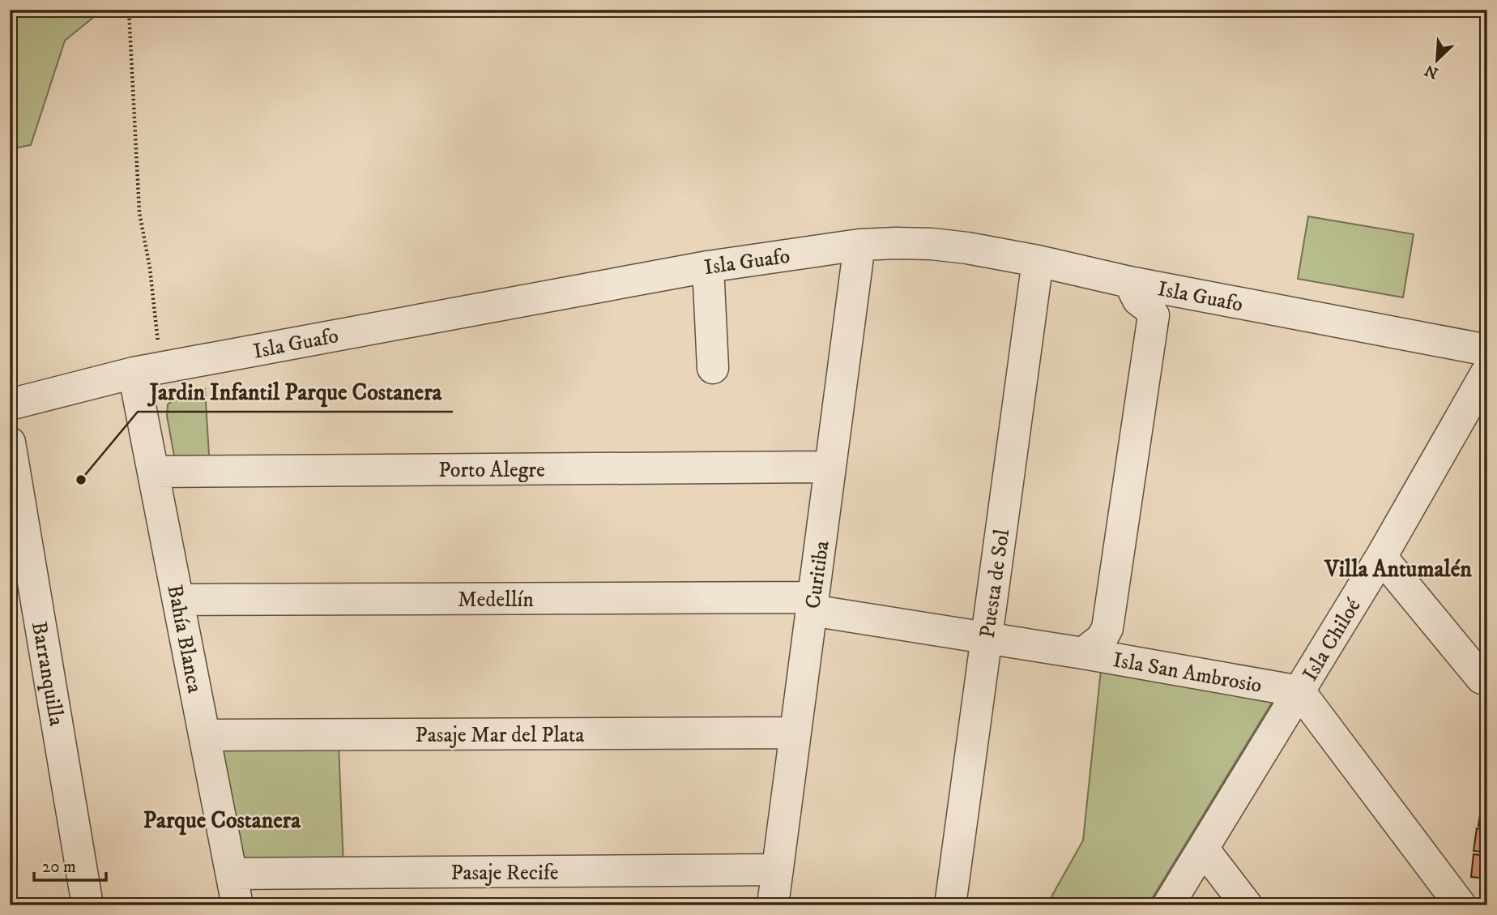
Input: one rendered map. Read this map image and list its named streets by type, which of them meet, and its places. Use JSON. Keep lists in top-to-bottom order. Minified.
{"streets":{"street":["Isla Guafo","Porto Alegre","Curitiba","Puesta de Sol","Medellín","Bahía Blanca","Isla Chiloé","Isla San Ambrosio","Barranquilla","Pasaje Mar del Plata","Pasaje Recife"]},"crossings":[["Isla Guafo","Curitiba"],["Isla Guafo","Puesta de Sol"],["Isla Guafo","Bahía Blanca"],["Porto Alegre","Curitiba"],["Porto Alegre","Bahía Blanca"],["Curitiba","Medellín"],["Curitiba","Isla San Ambrosio"],["Curitiba","Pasaje Mar del Plata"],["Curitiba","Pasaje Recife"],["Puesta de Sol","Isla San Ambrosio"],["Medellín","Bahía Blanca"],["Medellín","Isla San Ambrosio"],["Bahía Blanca","Pasaje Mar del Plata"],["Bahía Blanca","Pasaje Recife"],["Isla Chiloé","Isla San Ambrosio"]],"districts":["Villa Antumalén","Parque Costanera"],"places":["Jardin Infantil Parque Costanera"],"scale_bar":"20 m","north":"bottom left"}
